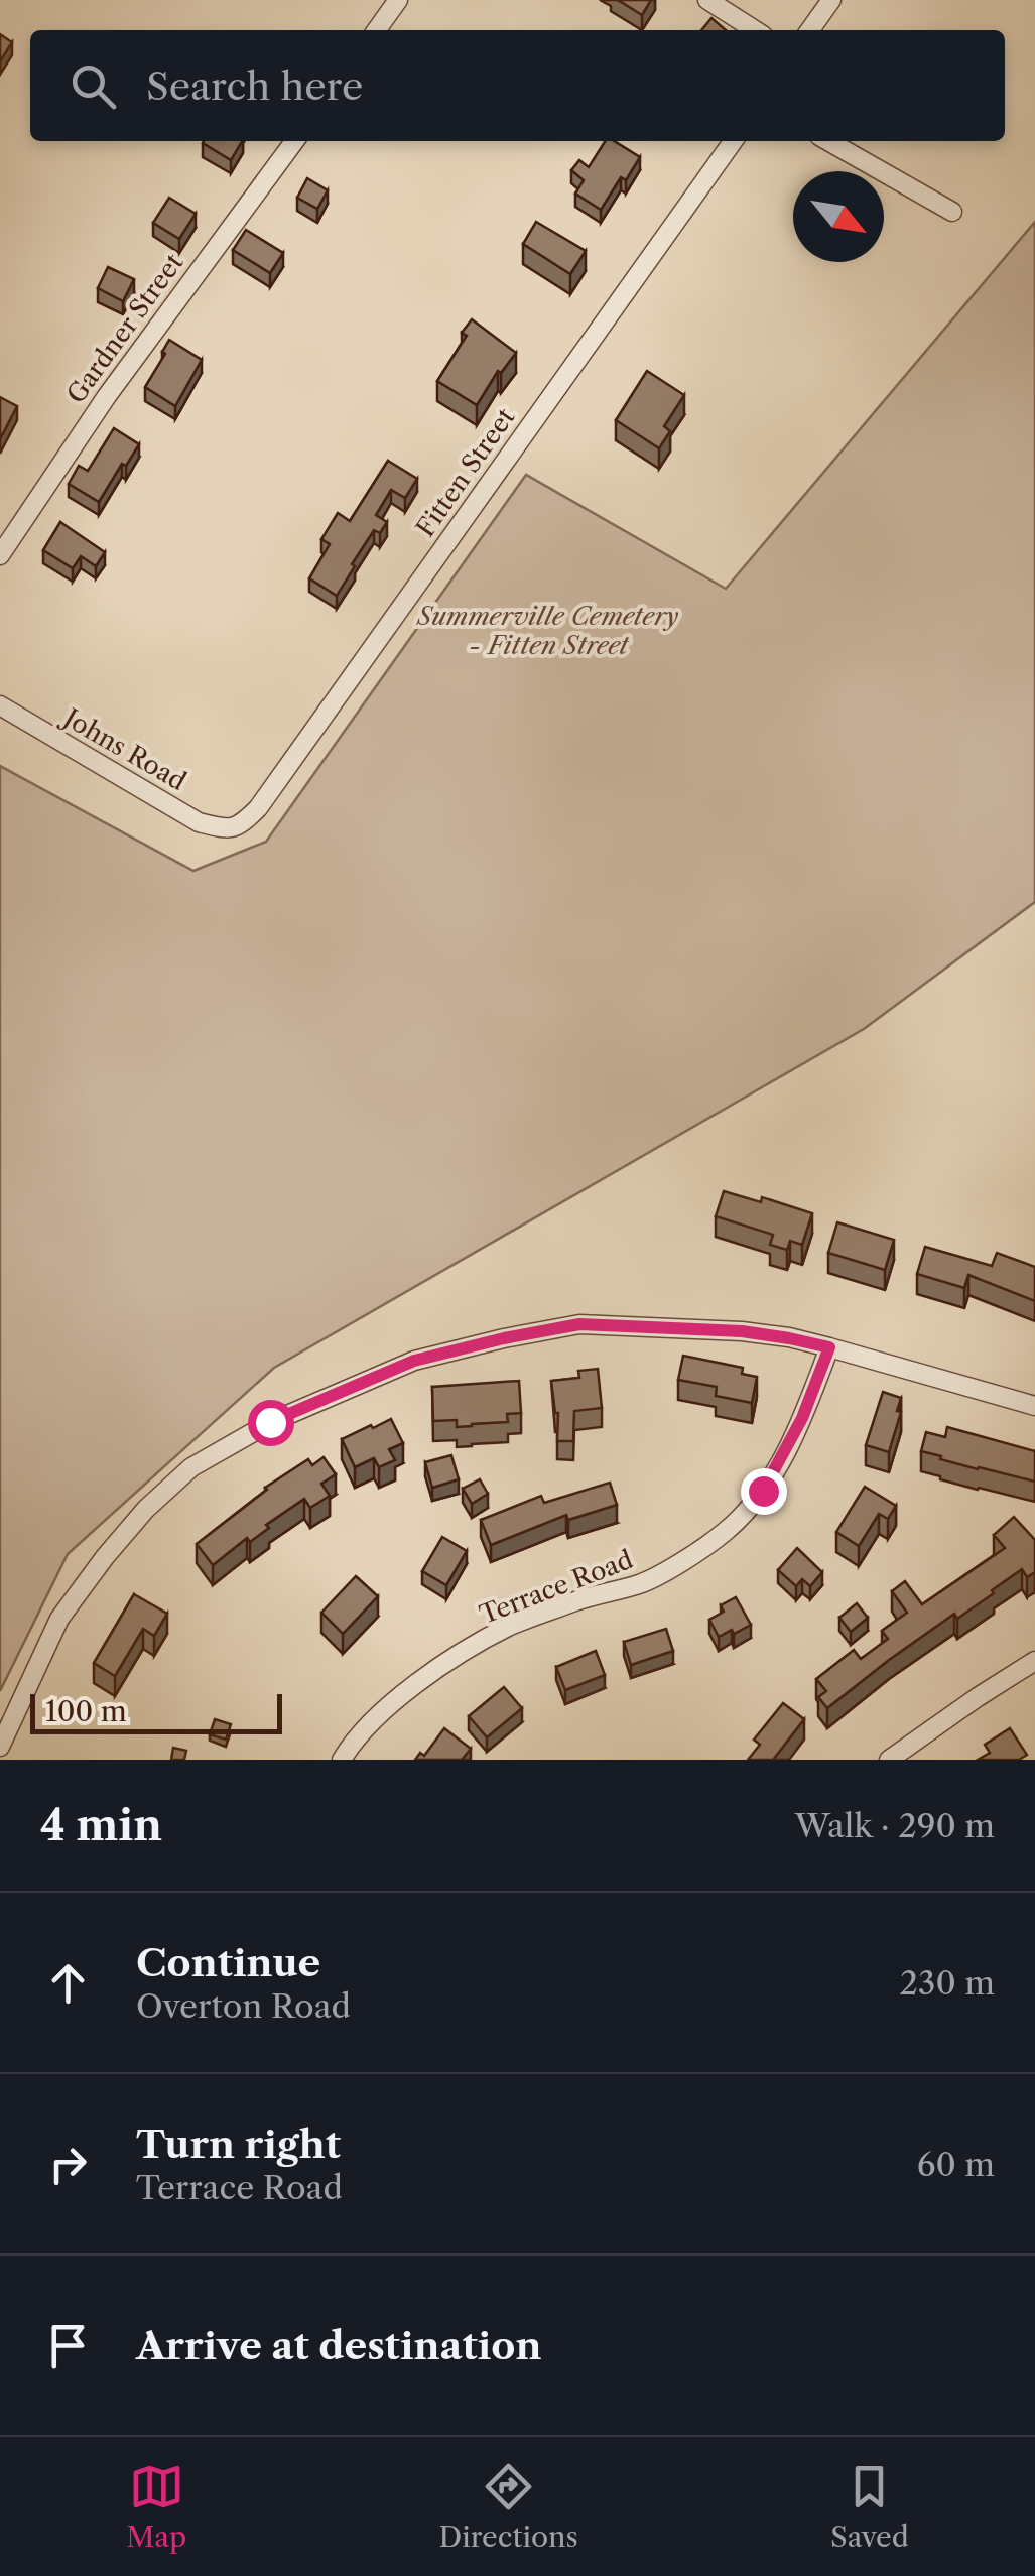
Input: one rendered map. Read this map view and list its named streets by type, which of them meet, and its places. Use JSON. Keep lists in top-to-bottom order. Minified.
{"streets":{"street":["Gardner Street","Fitten Street","Johns Road","Terrace Road"]},"crossings":[["Fitten Street","Johns Road"]],"parks":["Summerville Cemetery - Fitten Street"],"scale_bar":"100 m","north":"bottom right","page":{"search":"Search here","scale":"100 m","heading":["4 min","Walk · 290 m"],"list":[["Continue","Overton Road","230 m"],["Turn right","Terrace Road","60 m"],"Arrive at destination"],"nav":["Map","Directions","Saved"]}}
